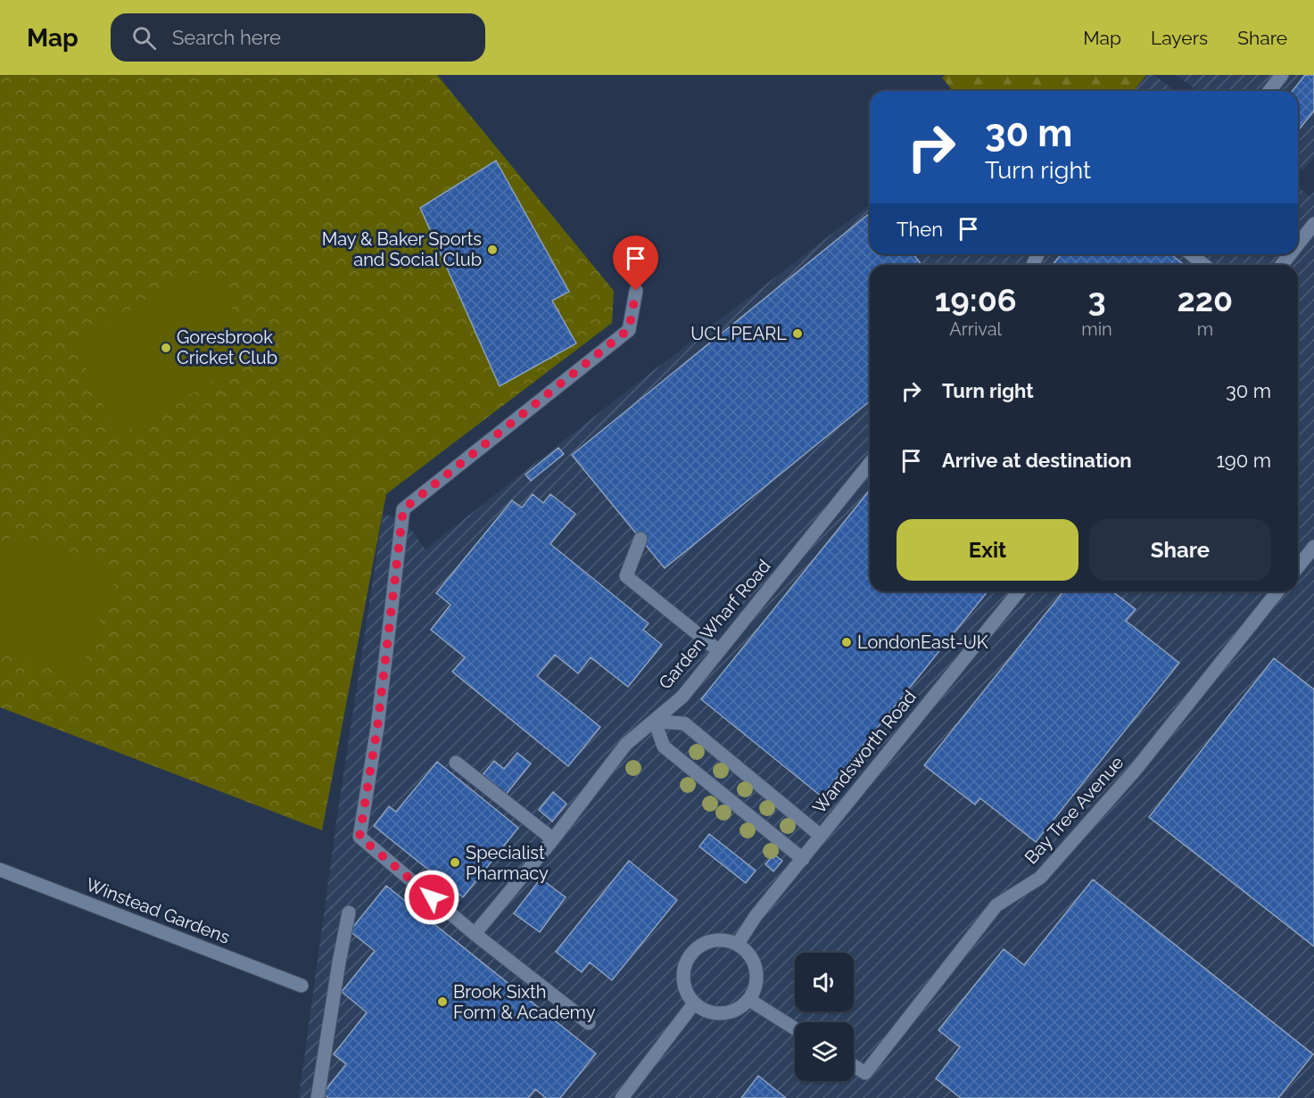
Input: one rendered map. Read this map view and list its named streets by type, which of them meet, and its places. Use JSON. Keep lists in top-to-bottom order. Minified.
{"streets":{"street":["Garden Wharf Road","Wandsworth Road","Bay Tree Avenue","Winstead Gardens"]},"places":["May & Baker Sports and Social Club","UCL PEARL","Goresbrook Cricket Club","LondonEast-UK","Specialist Pharmacy","Brook Sixth Form & Academy"],"page":{"header":"Map","search":"Search here","nav":["Map","Layers","Share"],"turn":["30 m","Turn right"],"then":"Then","eta":["19:06","Arrival","3","min","220","m"],"list":[{"name":"Turn right","value":"30 m"},{"name":"Arrive at destination","value":"190 m"}],"buttons":["Exit","Share"]}}
